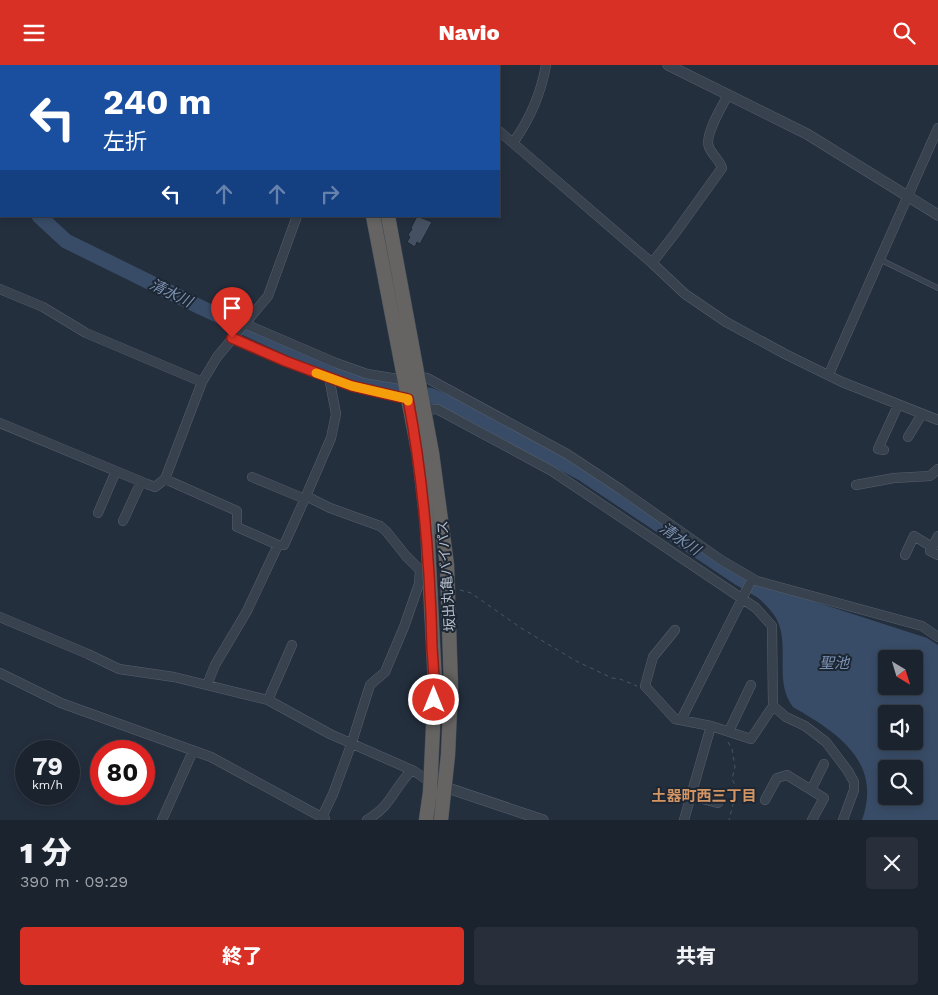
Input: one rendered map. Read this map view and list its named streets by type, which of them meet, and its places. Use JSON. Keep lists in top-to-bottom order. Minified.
{"streets":{"highway":["坂出丸亀バイパス"]},"districts":["土器町西三丁目"],"water":["清水川","聖池"],"north":"bottom right","page":{"header":"Navio","turn":["240 m","左折"],"speed":"79 km/h","limit":"80","heading":["1 分","390 m · 09:29"],"buttons":["終了","共有"]}}
